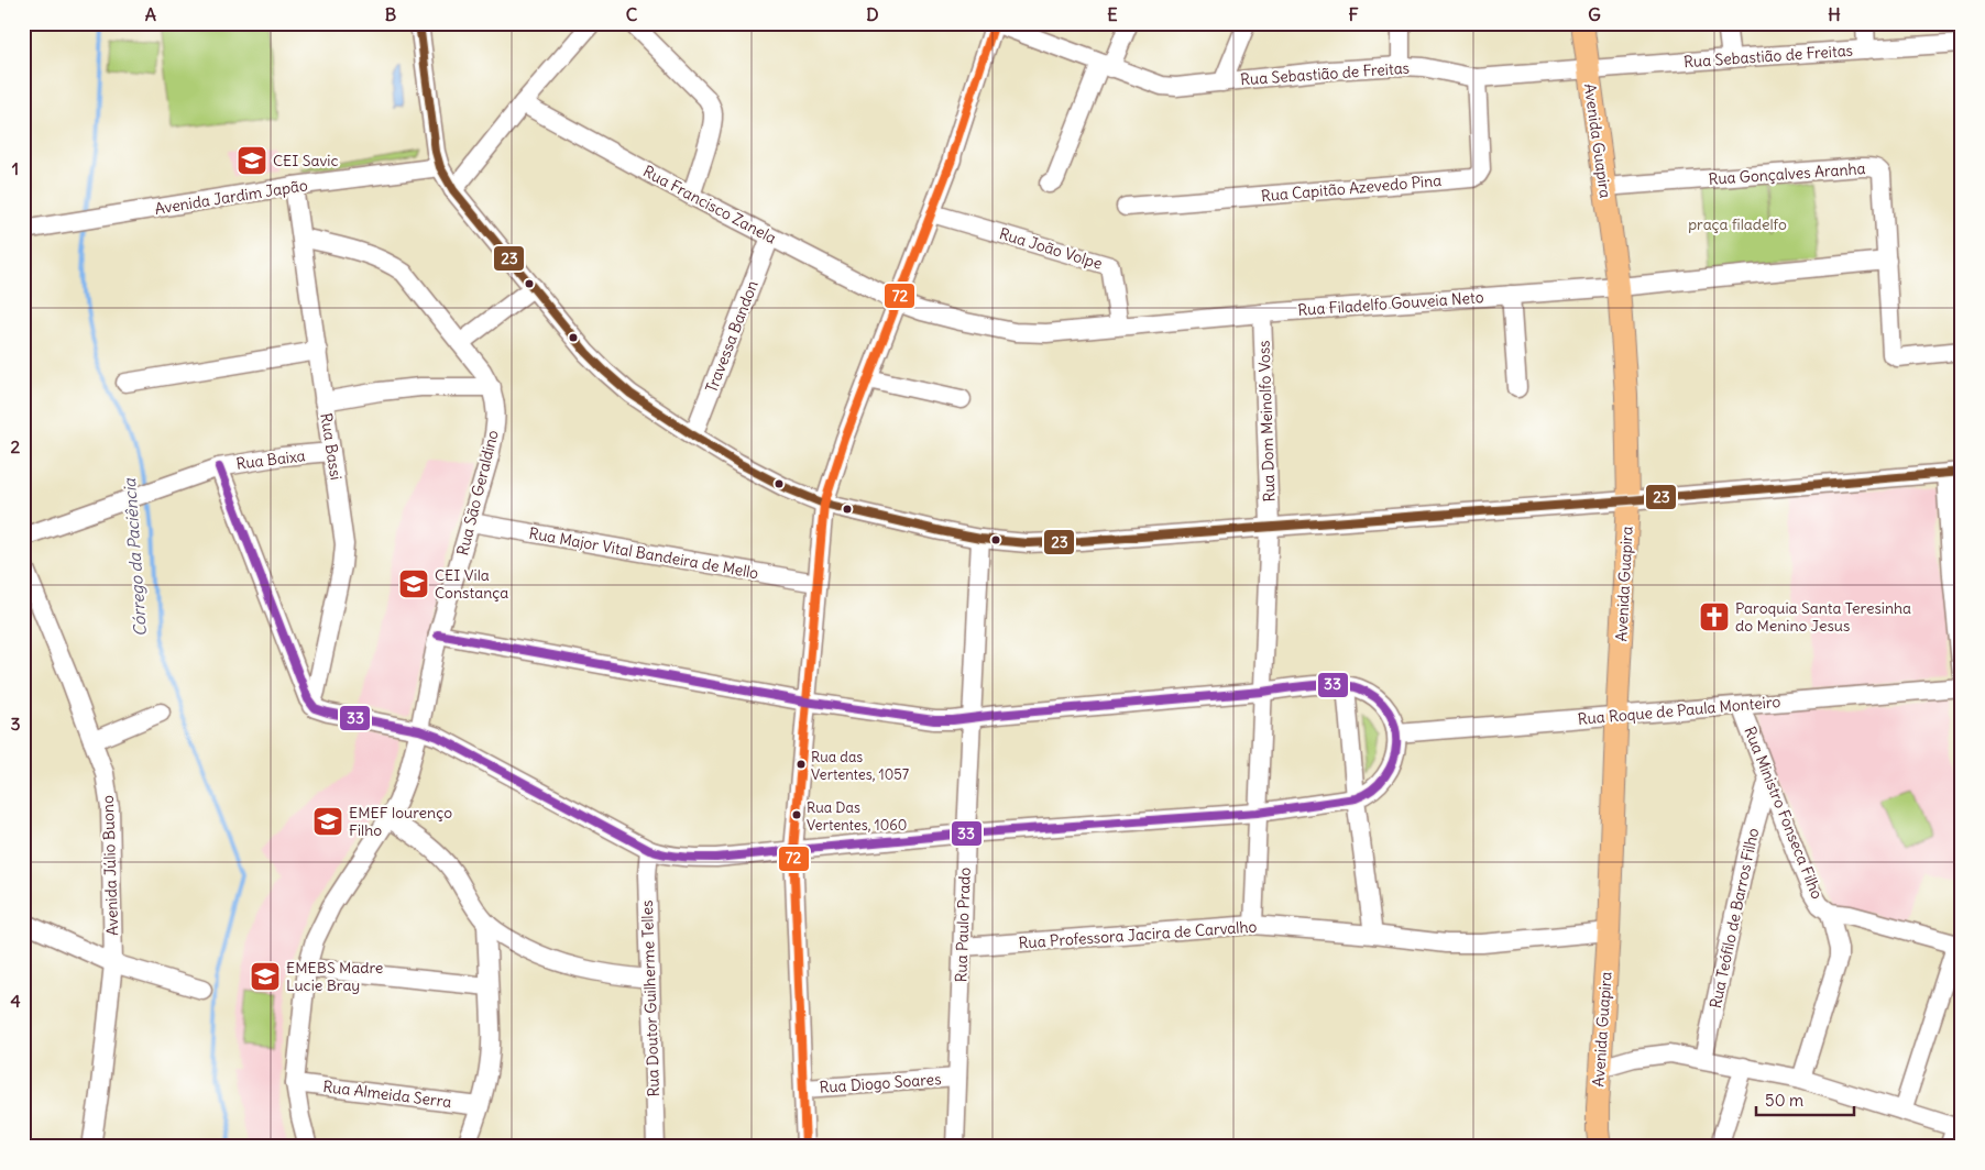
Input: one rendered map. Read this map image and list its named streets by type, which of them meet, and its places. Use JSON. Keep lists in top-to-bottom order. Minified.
{"streets":{"main road":["Avenida Guapira"],"street":["Rua Sebastião de Freitas","Rua Gonçalves Aranha","Rua Capitão Azevedo Pina","Avenida Jardim Japão","Rua Francisco Zanela","Rua João Volpe","Rua Filadelfo Gouveia Neto","Travessa Bandon","Rua Dom Meinolfo Voss","Rua Bassi","Rua Baixa","Rua São Geraldino","Rua Major Vital Bandeira de Mello","Rua Roque de Paula Monteiro","Rua Ministro Fonseca Filho","Avenida Júlio Buono","Rua Teófilo de Barros Filho","Rua Paulo Prado","Rua Professora Jacira de Carvalho","Rua Doutor Guilherme Telles","Rua Diogo Soares","Rua Almeida Serra"]},"crossings":[["Rua Sebastião de Freitas","Avenida Guapira"],["Rua Sebastião de Freitas","Rua Capitão Azevedo Pina"],["Avenida Guapira","Rua Gonçalves Aranha"],["Avenida Guapira","Rua Filadelfo Gouveia Neto"],["Avenida Guapira","Rua Roque de Paula Monteiro"],["Avenida Guapira","Rua Professora Jacira de Carvalho"],["Rua Gonçalves Aranha","Rua Filadelfo Gouveia Neto"],["Avenida Jardim Japão","Rua Bassi"],["Rua Francisco Zanela","Rua Filadelfo Gouveia Neto"],["Rua Francisco Zanela","Travessa Bandon"],["Rua João Volpe","Rua Filadelfo Gouveia Neto"],["Rua Filadelfo Gouveia Neto","Rua Dom Meinolfo Voss"],["Rua Dom Meinolfo Voss","Rua Professora Jacira de Carvalho"],["Rua Bassi","Rua Baixa"],["Rua Bassi","Rua São Geraldino"],["Rua São Geraldino","Rua Major Vital Bandeira de Mello"],["Rua São Geraldino","Rua Almeida Serra"],["Rua Roque de Paula Monteiro","Rua Ministro Fonseca Filho"],["Rua Ministro Fonseca Filho","Rua Teófilo de Barros Filho"],["Rua Paulo Prado","Rua Professora Jacira de Carvalho"],["Rua Paulo Prado","Rua Diogo Soares"]],"water":["Córrego da Paciência"],"parks":["praça filadelfo"],"places":{"school or university":["CEI Savic","CEI Vila Constança","EMEF lourenço Filho","EMEBS Madre Lucie Bray"],"church":["Paroquia Santa Teresinha do Menino Jesus"],"other":["Rua das Vertentes, 1057","Rua Das Vertentes, 1060"]},"lines":["transit line 23","transit line 72","transit line 33"],"scale_bar":"50 m","grid":{"columns":["A","B","C","D","E","F","G","H"],"rows":["1","2","3","4"]}}
